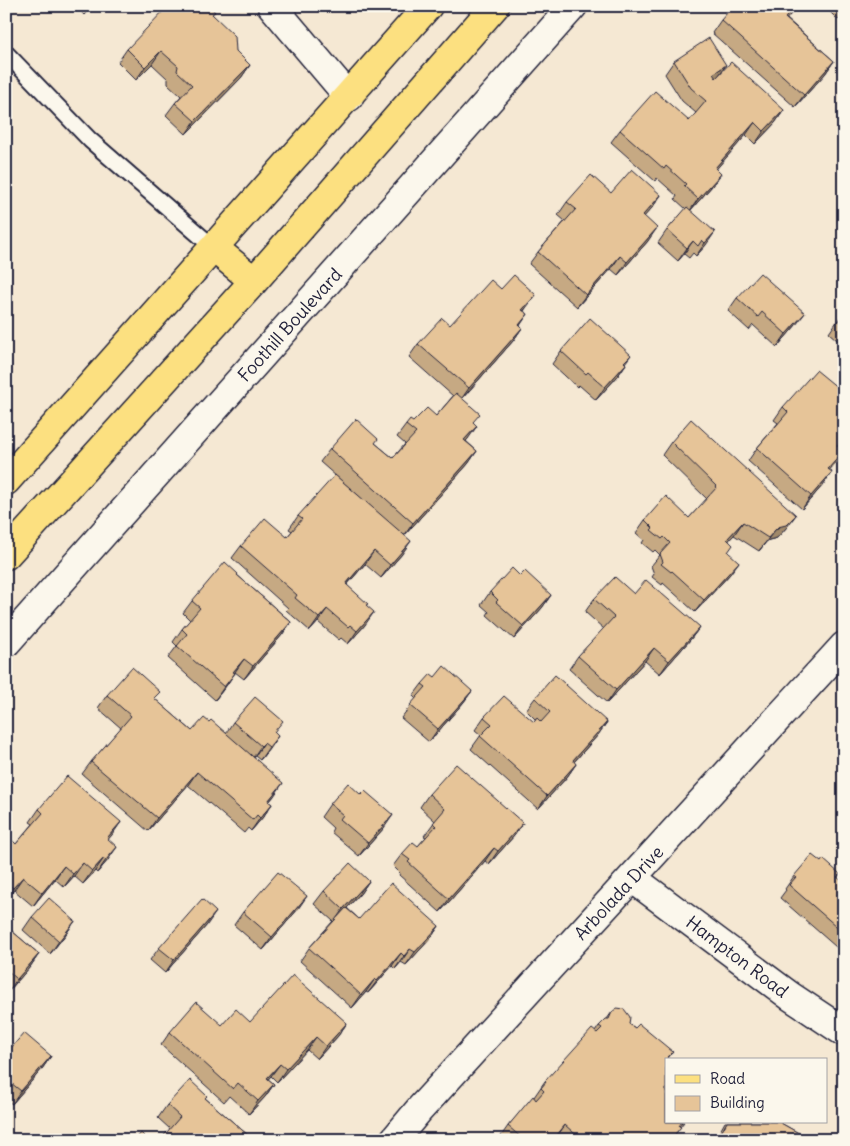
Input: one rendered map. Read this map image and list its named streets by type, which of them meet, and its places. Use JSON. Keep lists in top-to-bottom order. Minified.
{"streets":{"street":["Foothill Boulevard","Arbolada Drive","Hampton Road"]},"crossings":[["Arbolada Drive","Hampton Road"]],"legend":["Road","Building"]}
